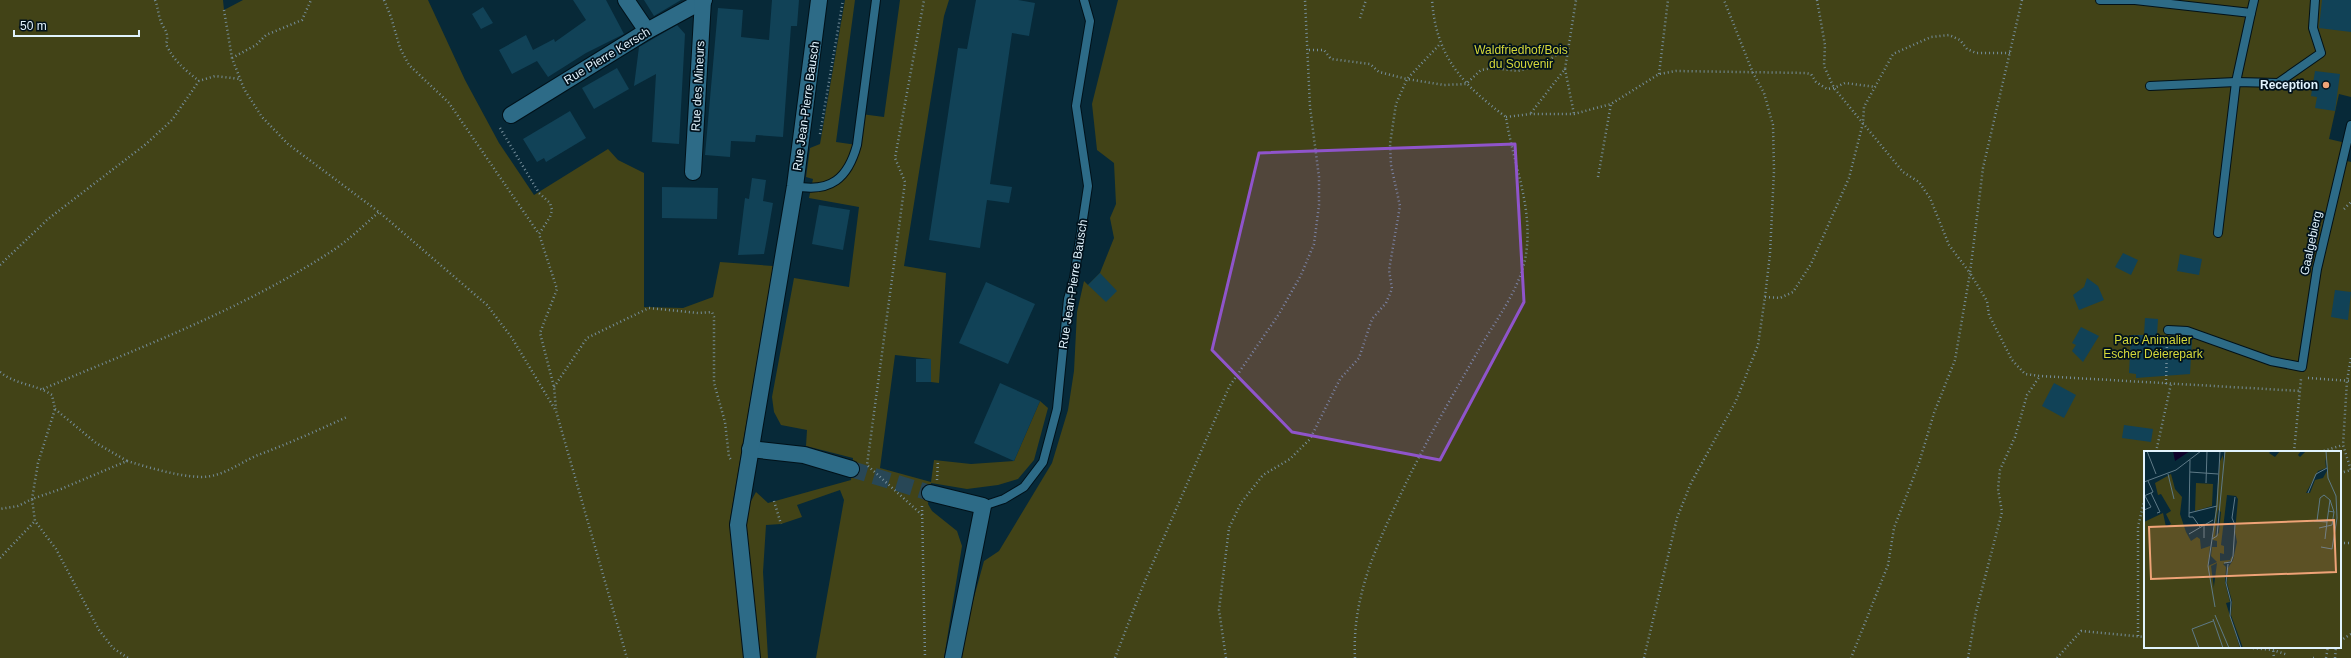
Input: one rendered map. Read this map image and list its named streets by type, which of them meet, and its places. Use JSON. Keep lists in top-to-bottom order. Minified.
{"streets":{"street":["Rue Pierre Kersch","Rue des Mineurs","Rue Jean-Pierre Bausch"],"lane":["Gaalgebierg"]},"crossings":[["Rue Pierre Kersch","Rue des Mineurs"]],"parks":["Waldfriedhof/Bois du Souvenir","Parc Animalier Escher Déierepark"],"places":["Reception"],"scale_bar":"50 m"}
